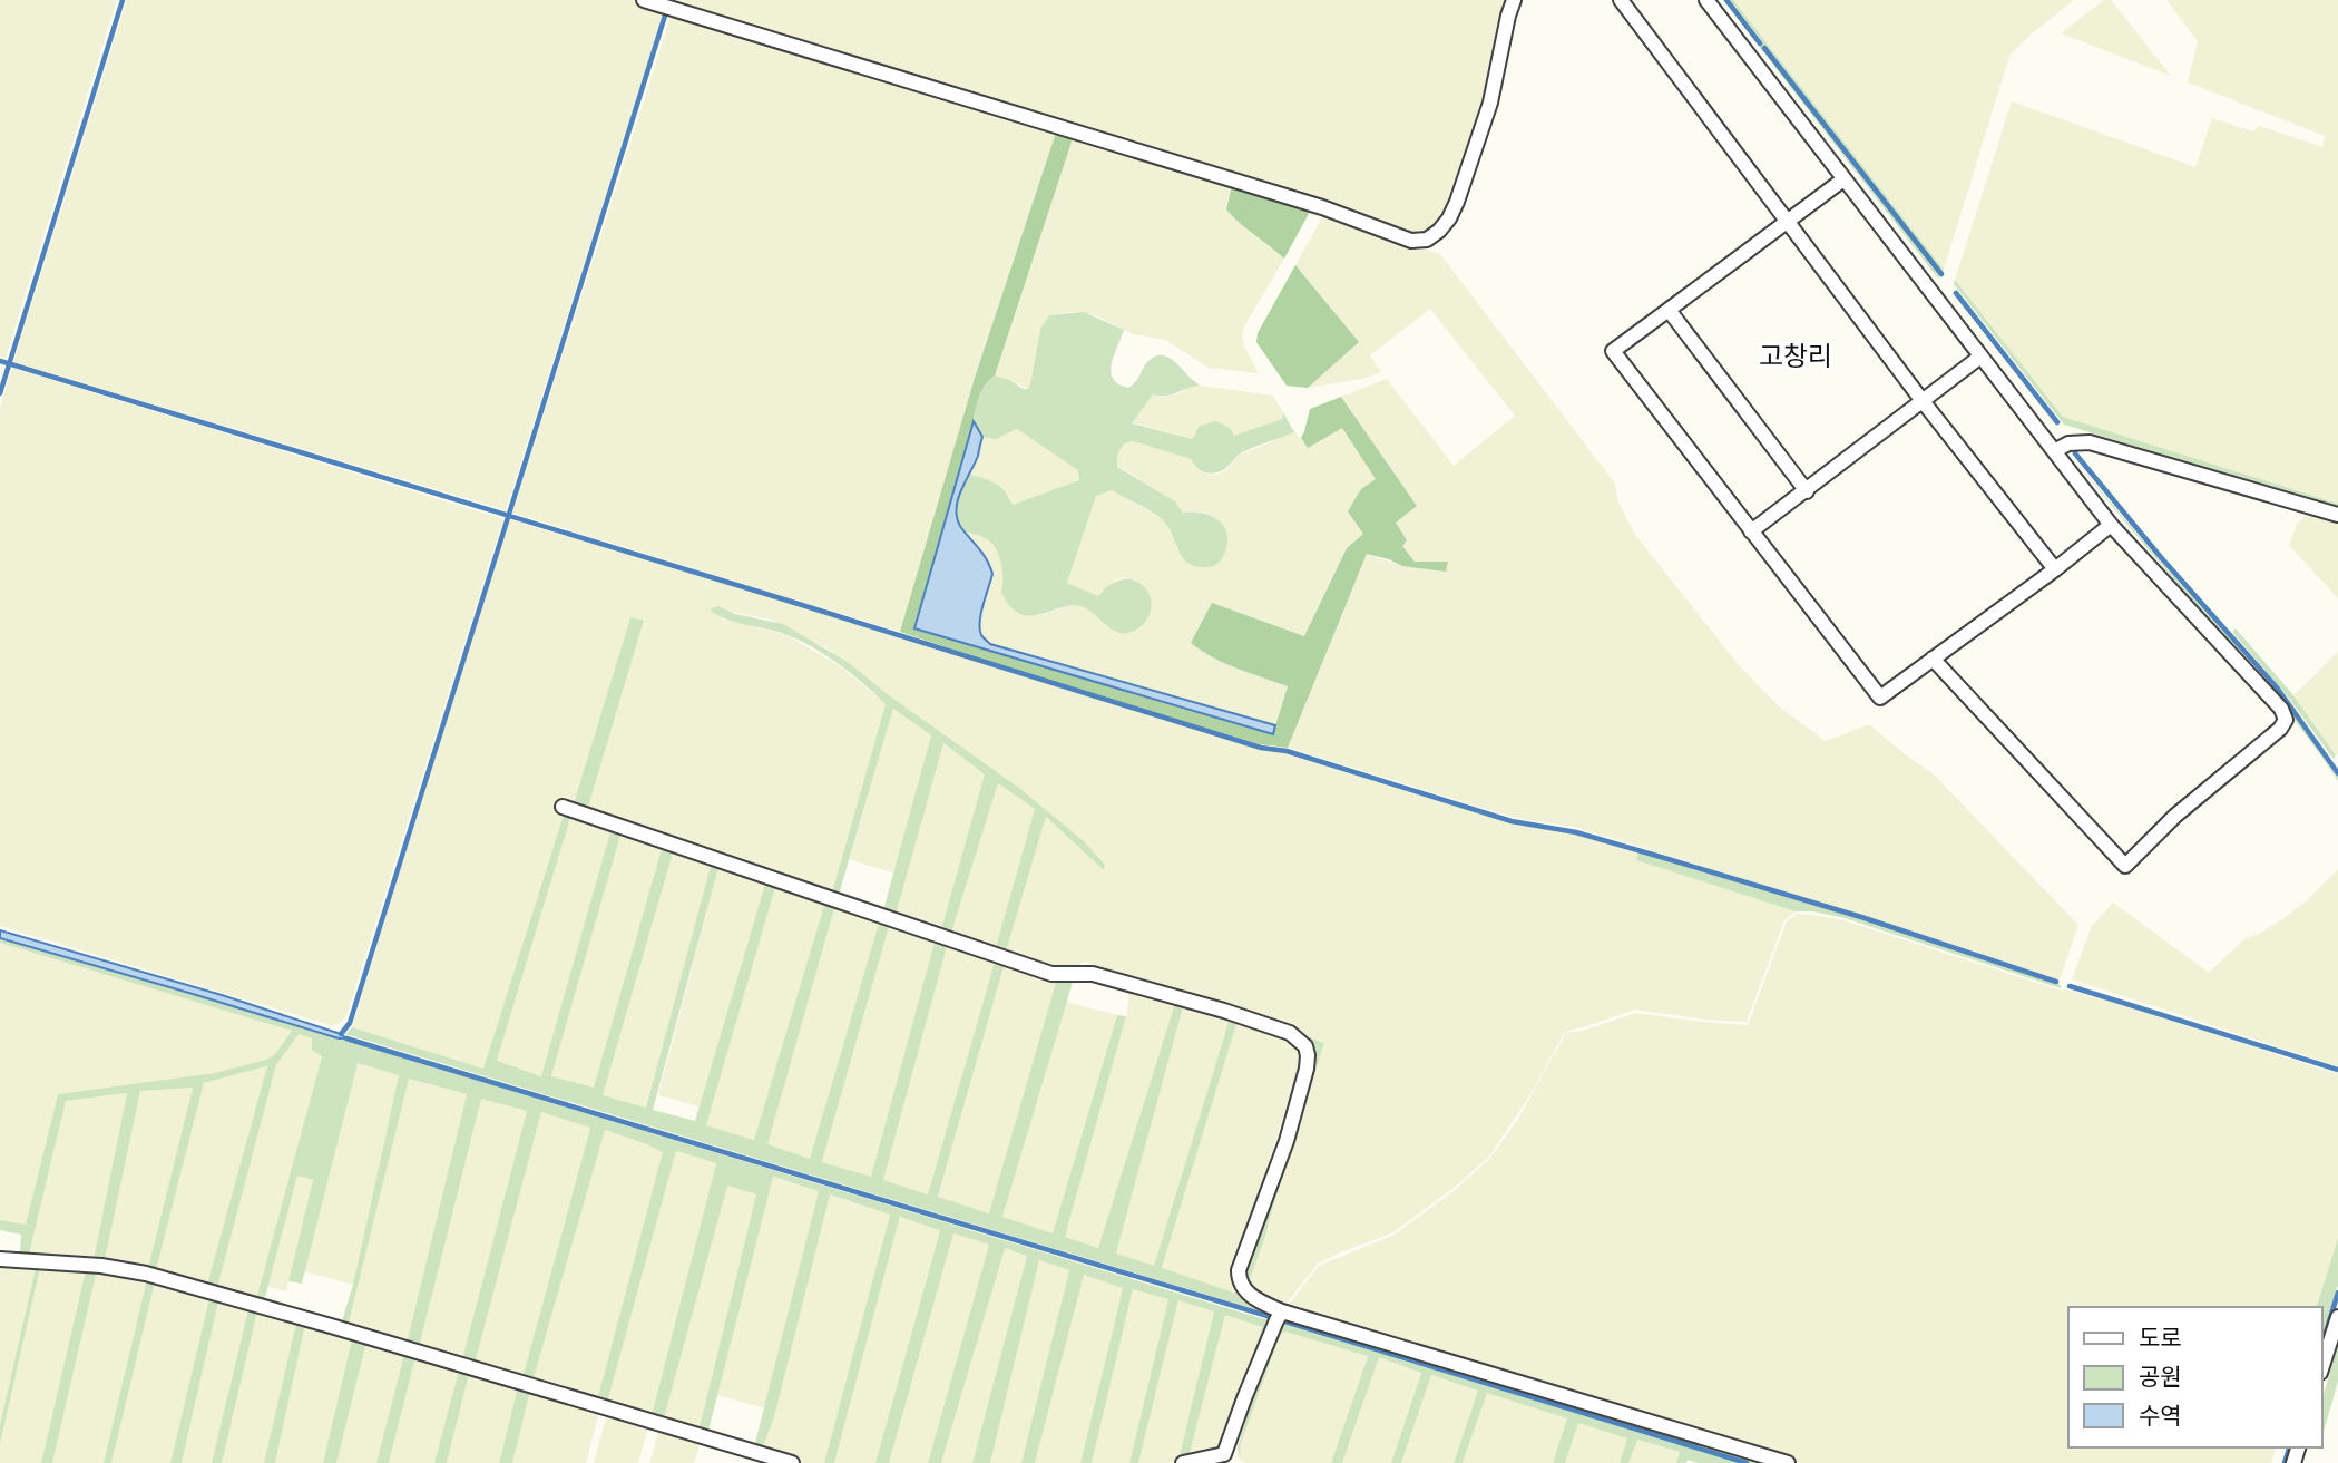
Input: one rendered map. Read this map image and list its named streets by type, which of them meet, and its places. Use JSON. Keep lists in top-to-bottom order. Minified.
{"districts":["고창리"],"legend":["도로","공원","수역"]}
